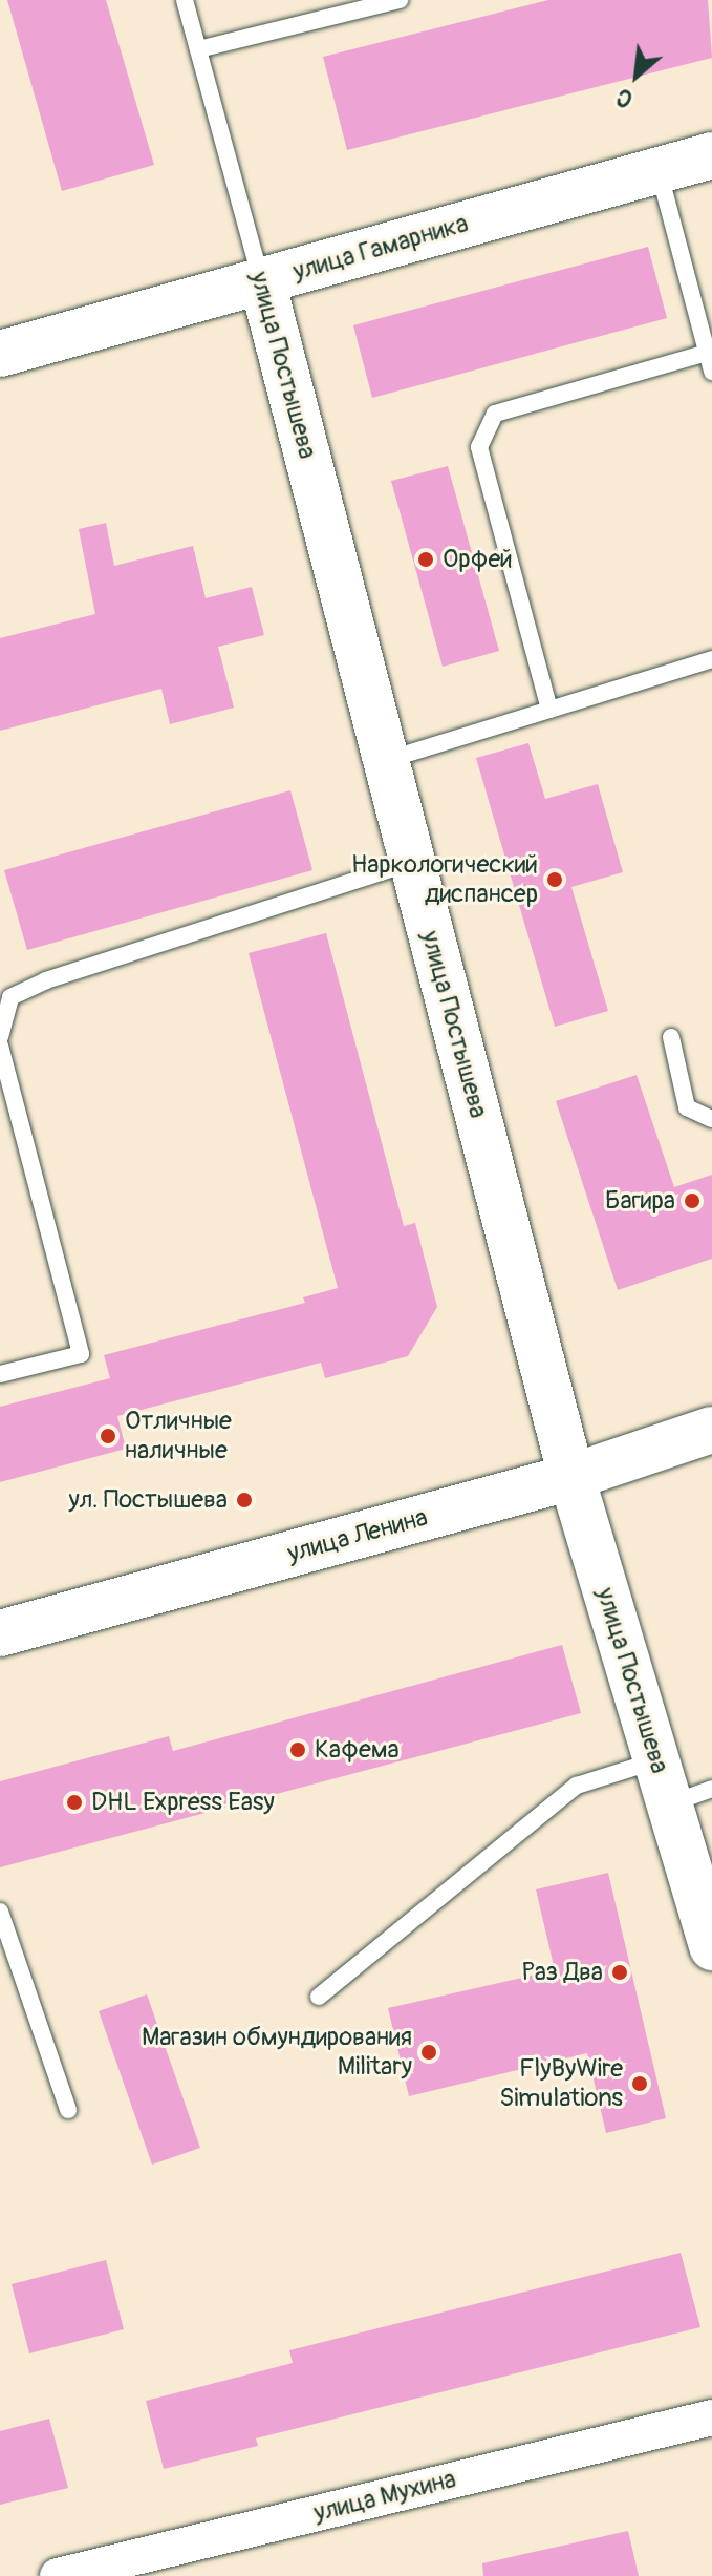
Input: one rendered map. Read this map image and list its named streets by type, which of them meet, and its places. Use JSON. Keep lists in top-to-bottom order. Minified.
{"streets":{"street":["улица Гамарника","улица Постышева","улица Ленина","улица Мухина"]},"crossings":[["улица Гамарника","улица Постышева"],["улица Постышева","улица Ленина"]],"places":["Орфей","Наркологический диспансер","Багира","Отличные наличные","ул. Постышева","Кафема","DHL Express Easy","Раз Два","Магазин обмундирования Military","FlyByWire Simulations"],"north":"bottom left"}
